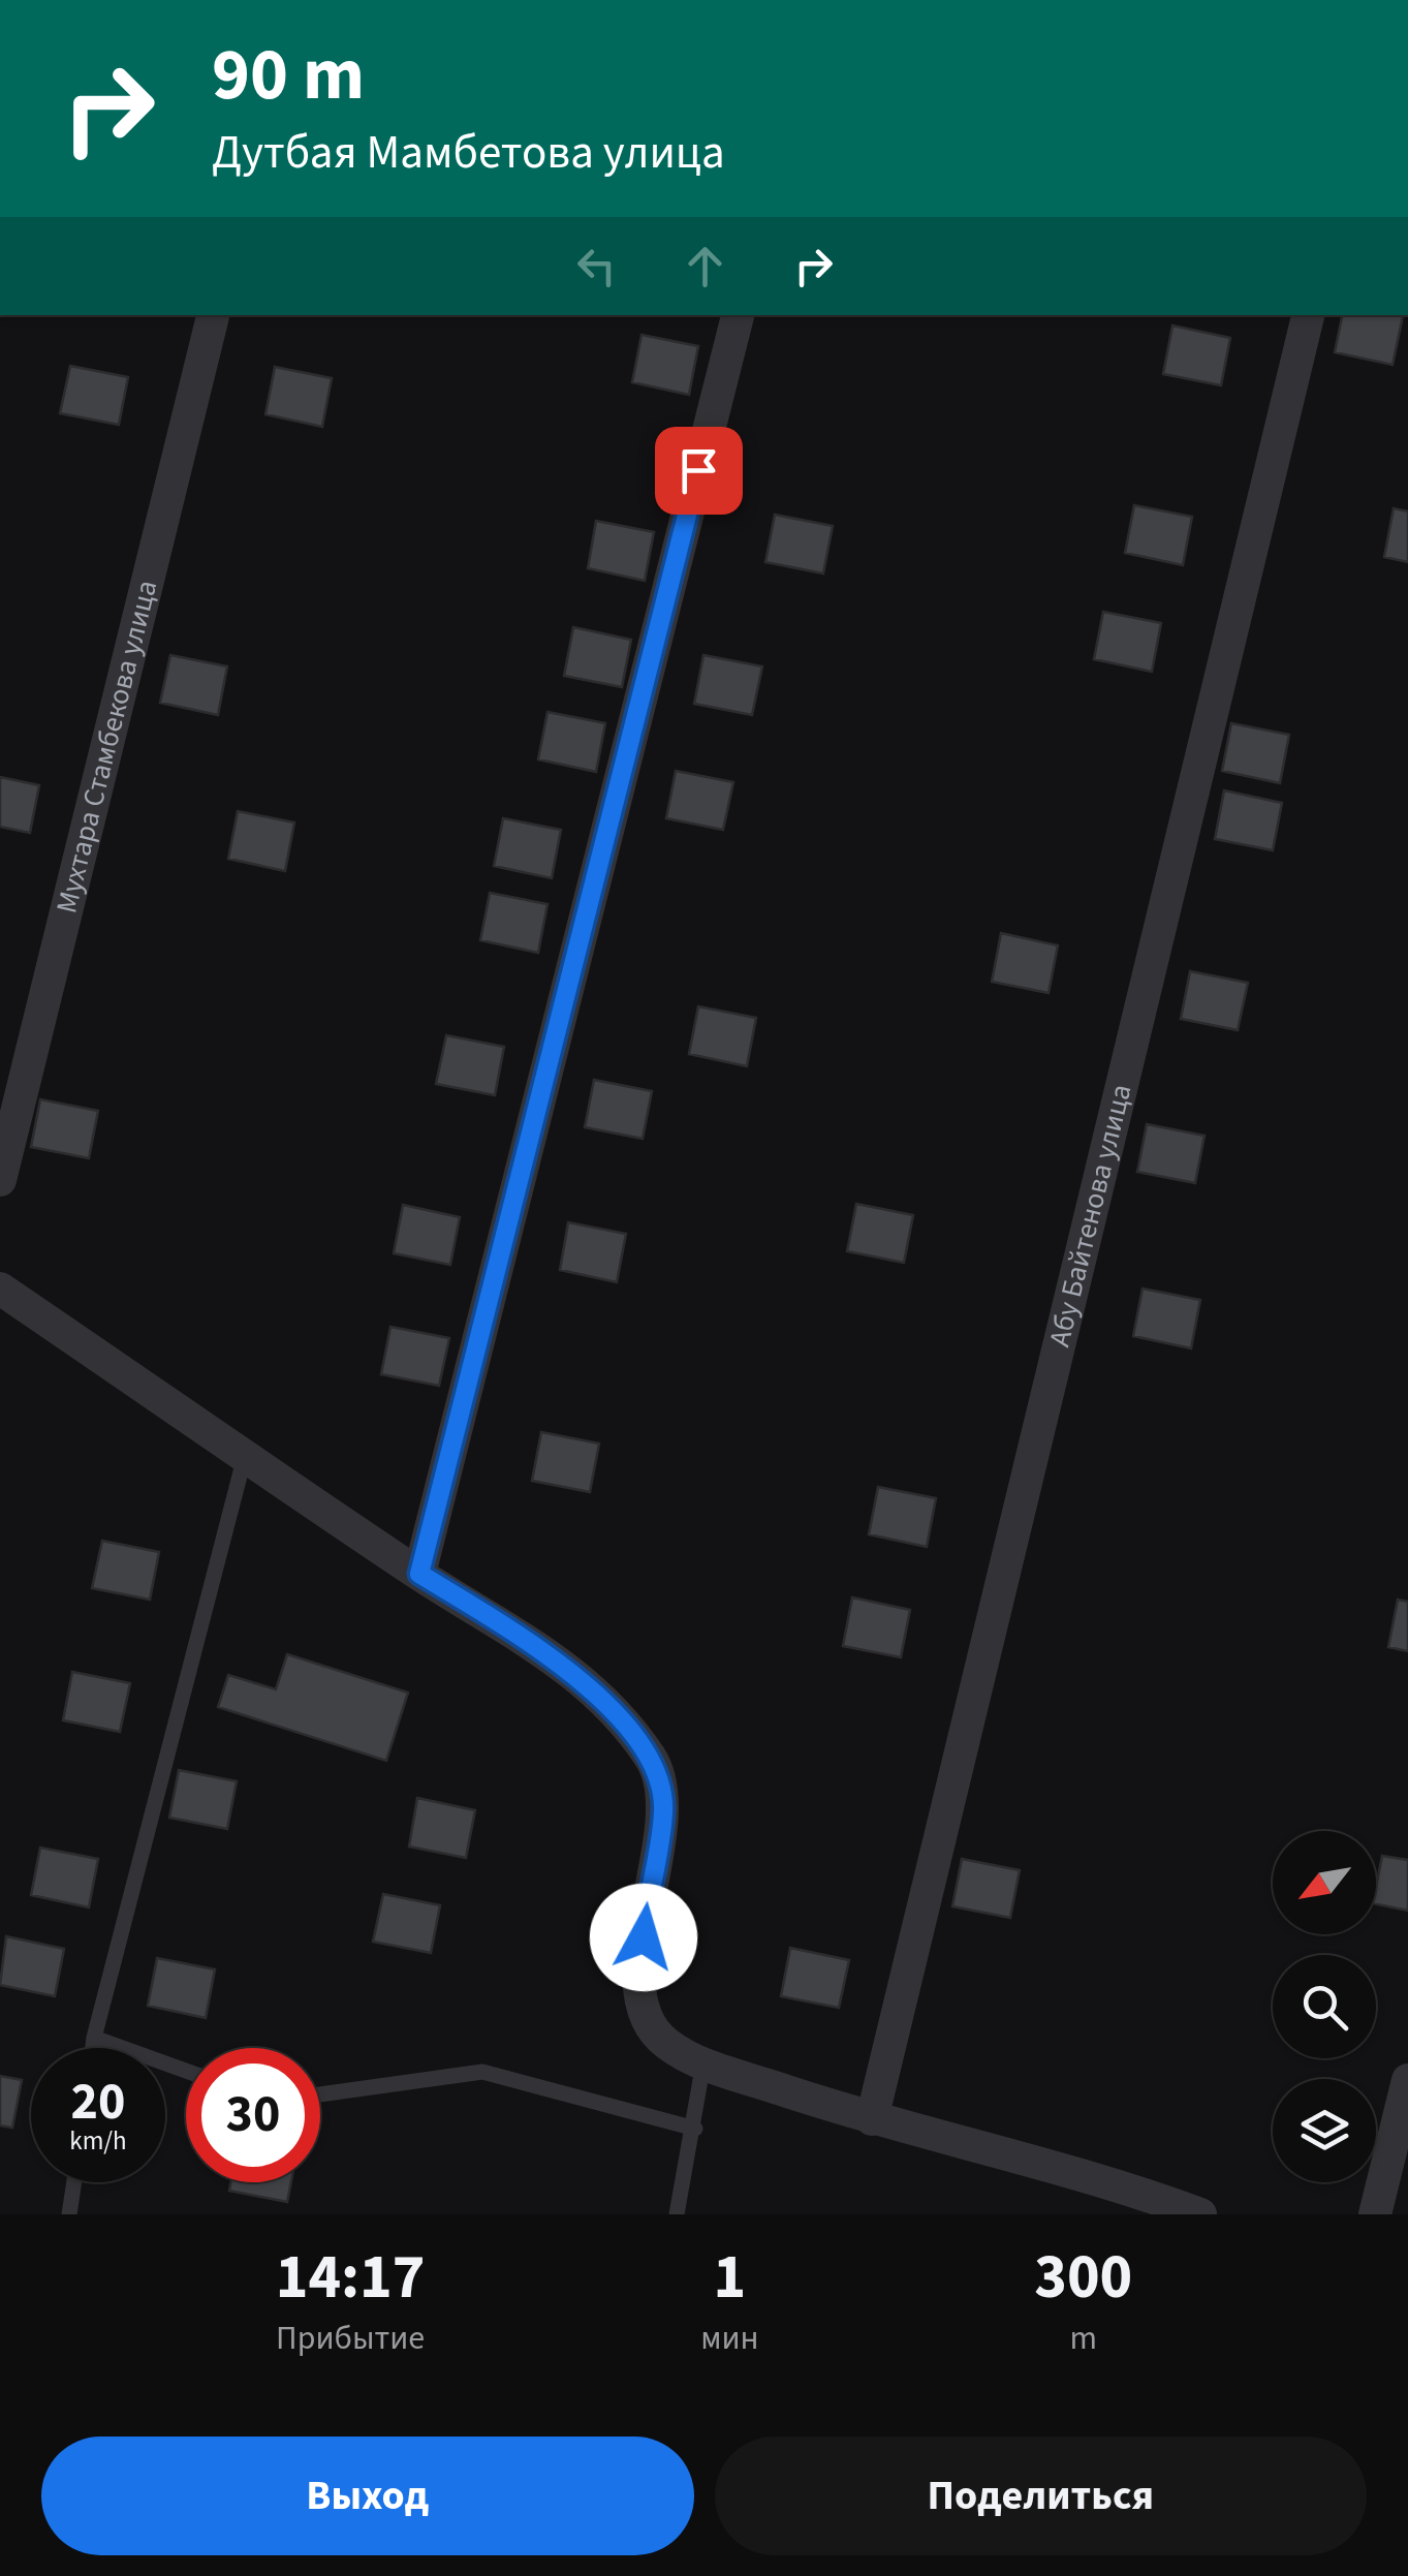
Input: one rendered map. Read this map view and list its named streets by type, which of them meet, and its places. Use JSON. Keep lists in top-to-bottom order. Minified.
{"streets":{"street":["Мухтара Стамбекова улица","Абу Байтенова улица"]},"north":"bottom left","page":{"turn":["90 m","Дутбая Мамбетова улица"],"speed":"20 km/h","limit":"30","eta":["14:17","Прибытие","1","мин","300","m"],"buttons":["Выход","Поделиться"]}}
